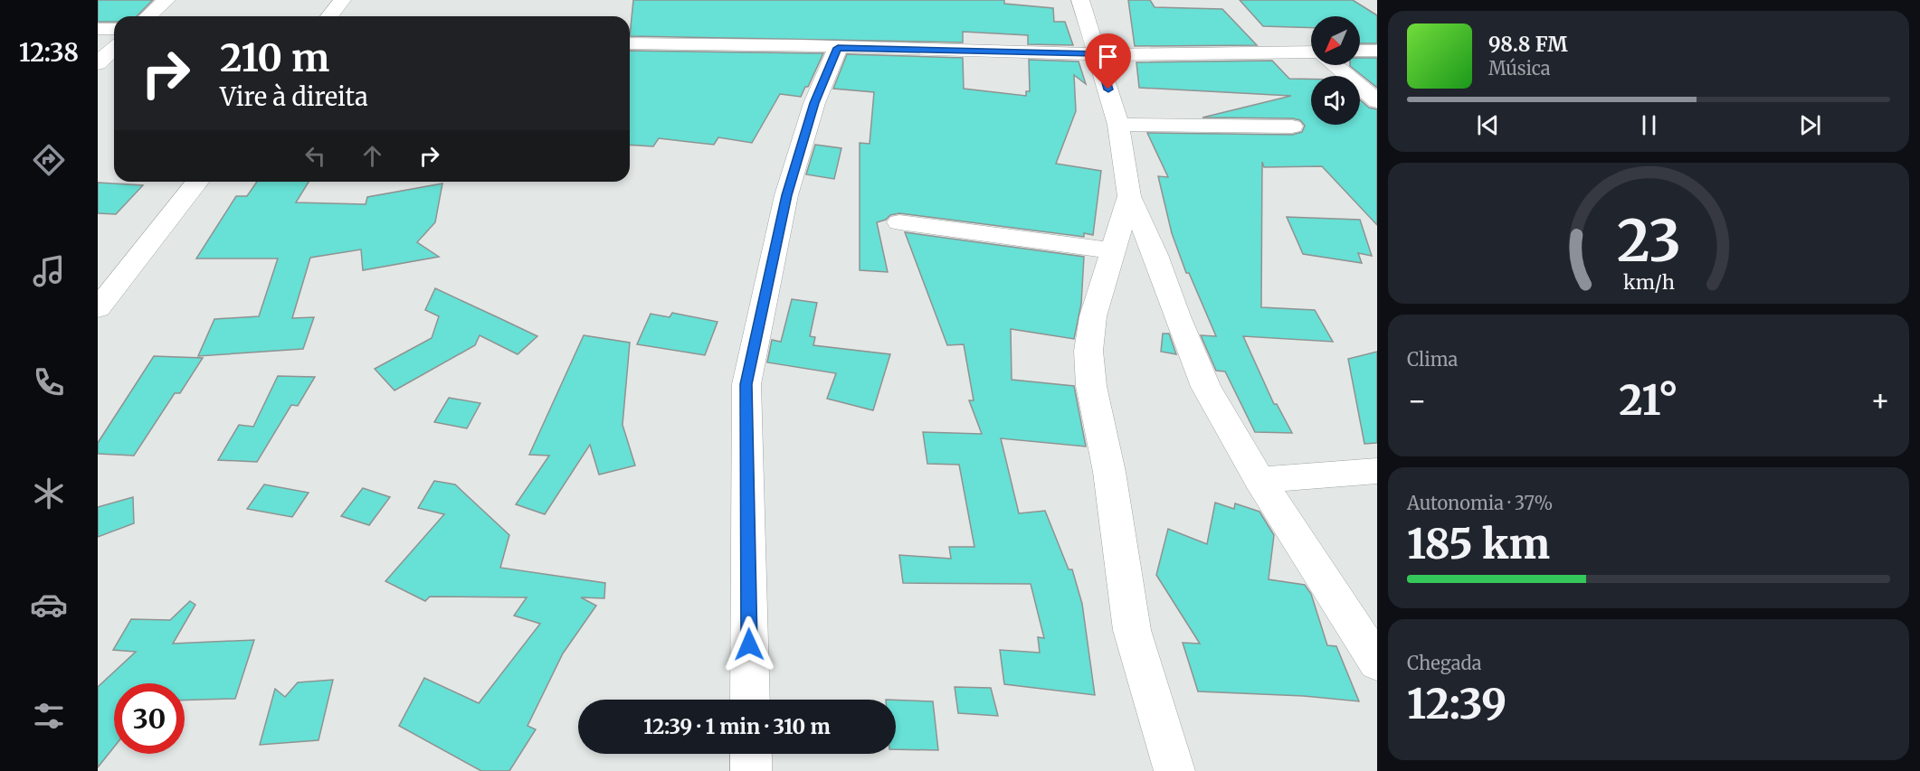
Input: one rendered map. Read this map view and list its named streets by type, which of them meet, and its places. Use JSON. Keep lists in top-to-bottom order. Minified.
{"north":"bottom left","page":{"tabs":"12:38","turn":["210 m","Vire à direita"],"song":["98.8 FM","Música"],"tile":["Clima",["Autonomia · 37%","185 km"],["Chegada","12:39"]],"heat":["−","21°","+"],"limit":"30","trip":"12:39 · 1 min · 310 m","gauge":["23","km/h"]}}
